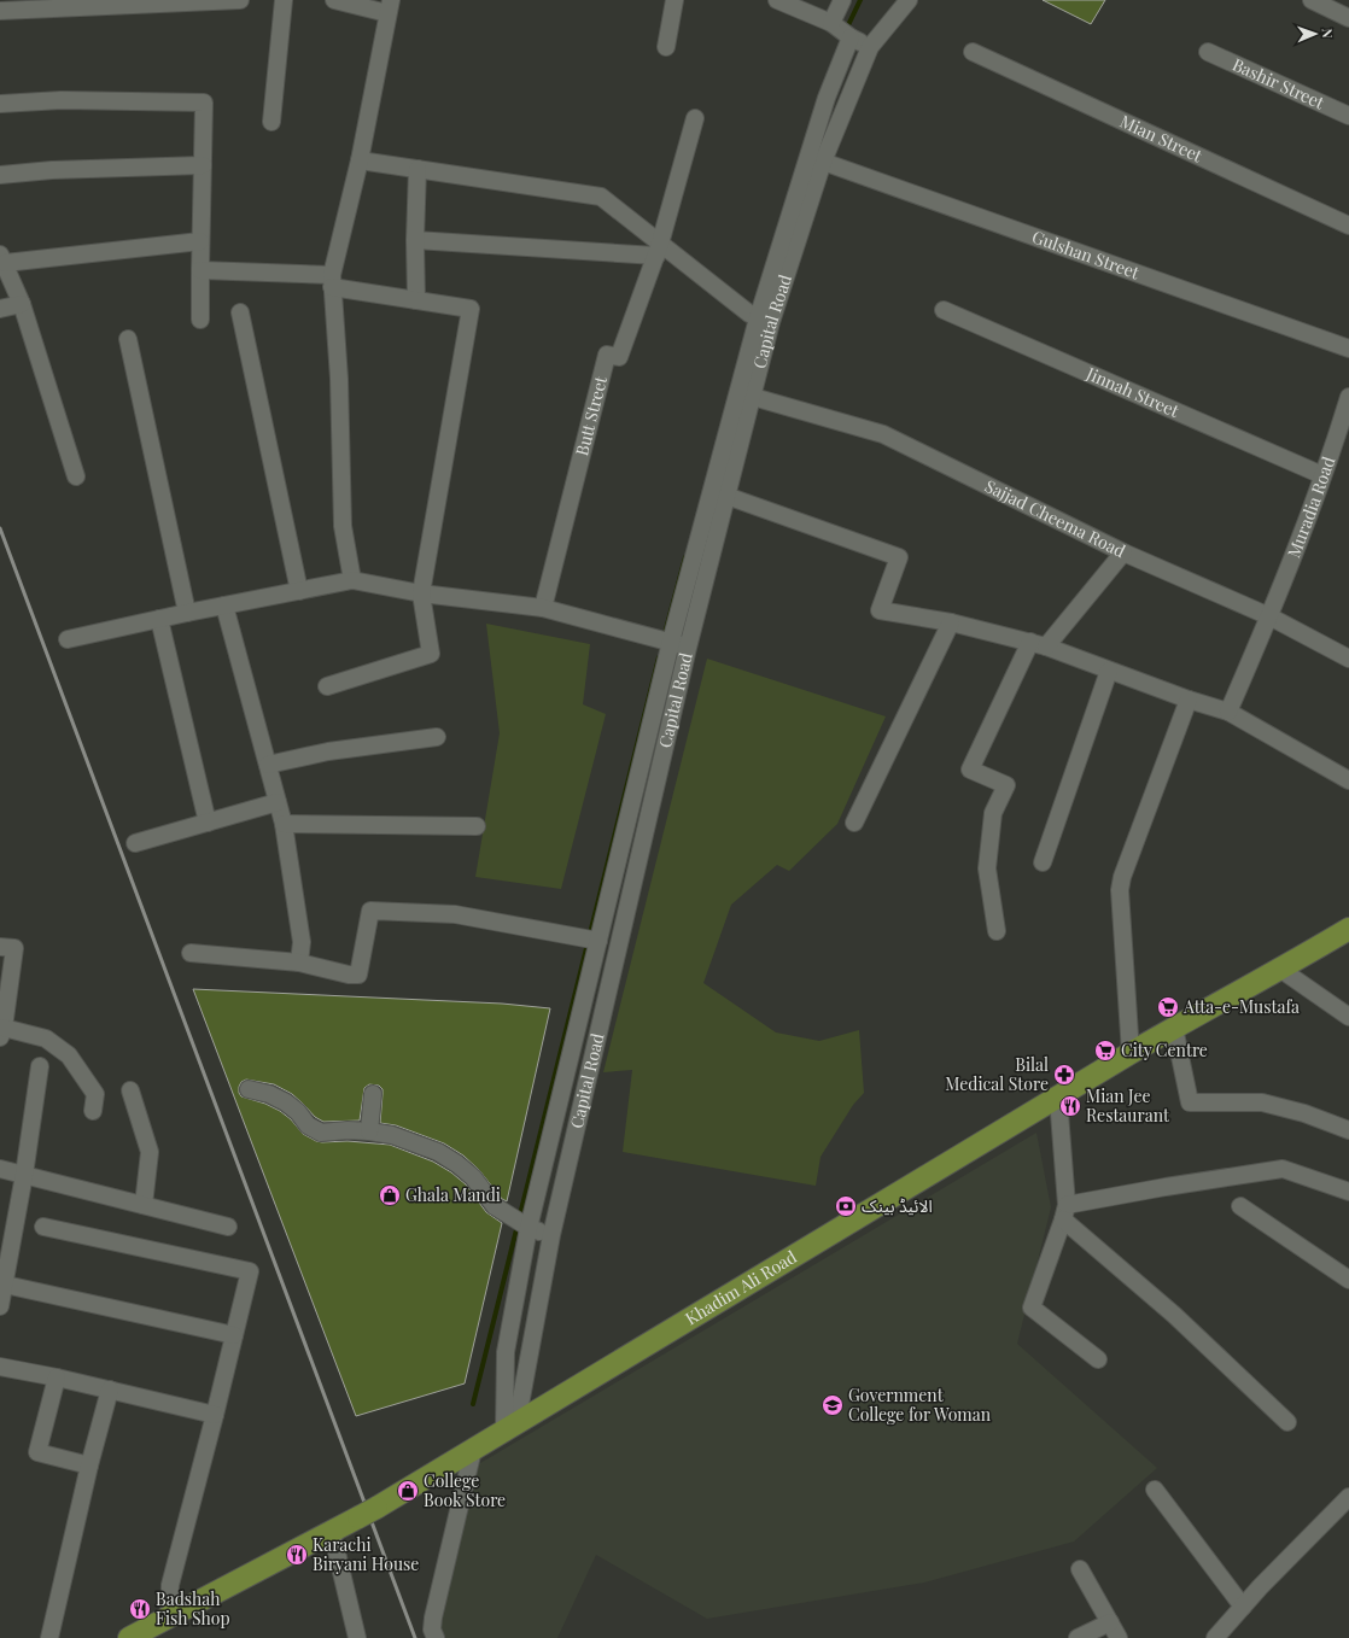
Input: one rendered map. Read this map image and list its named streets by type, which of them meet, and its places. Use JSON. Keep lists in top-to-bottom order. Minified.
{"streets":{"main road":["Khadim Ali Road"],"street":["Bashir Street","Mian Street","Gulshan Street","Capital Road","Jinnah Street","Butt Street","Muradia Road","Sajjad Cheema Road"]},"crossings":[["Gulshan Street","Capital Road"],["Capital Road","Sajjad Cheema Road"],["Capital Road","Khadim Ali Road"],["Jinnah Street","Muradia Road"],["Muradia Road","Sajjad Cheema Road"]],"places":{"supermarket":["Atta-e-Mustafa","City Centre"],"pharmacy":["Bilal Medical Store"],"restaurant":["Mian Jee Restaurant","Karachi Biryani House","Badshah Fish Shop"],"shop":["Ghala Mandi","College Book Store"],"bank":["الائیڈ بینک"],"school or university":["Government College for Woman"]},"north":"right"}
